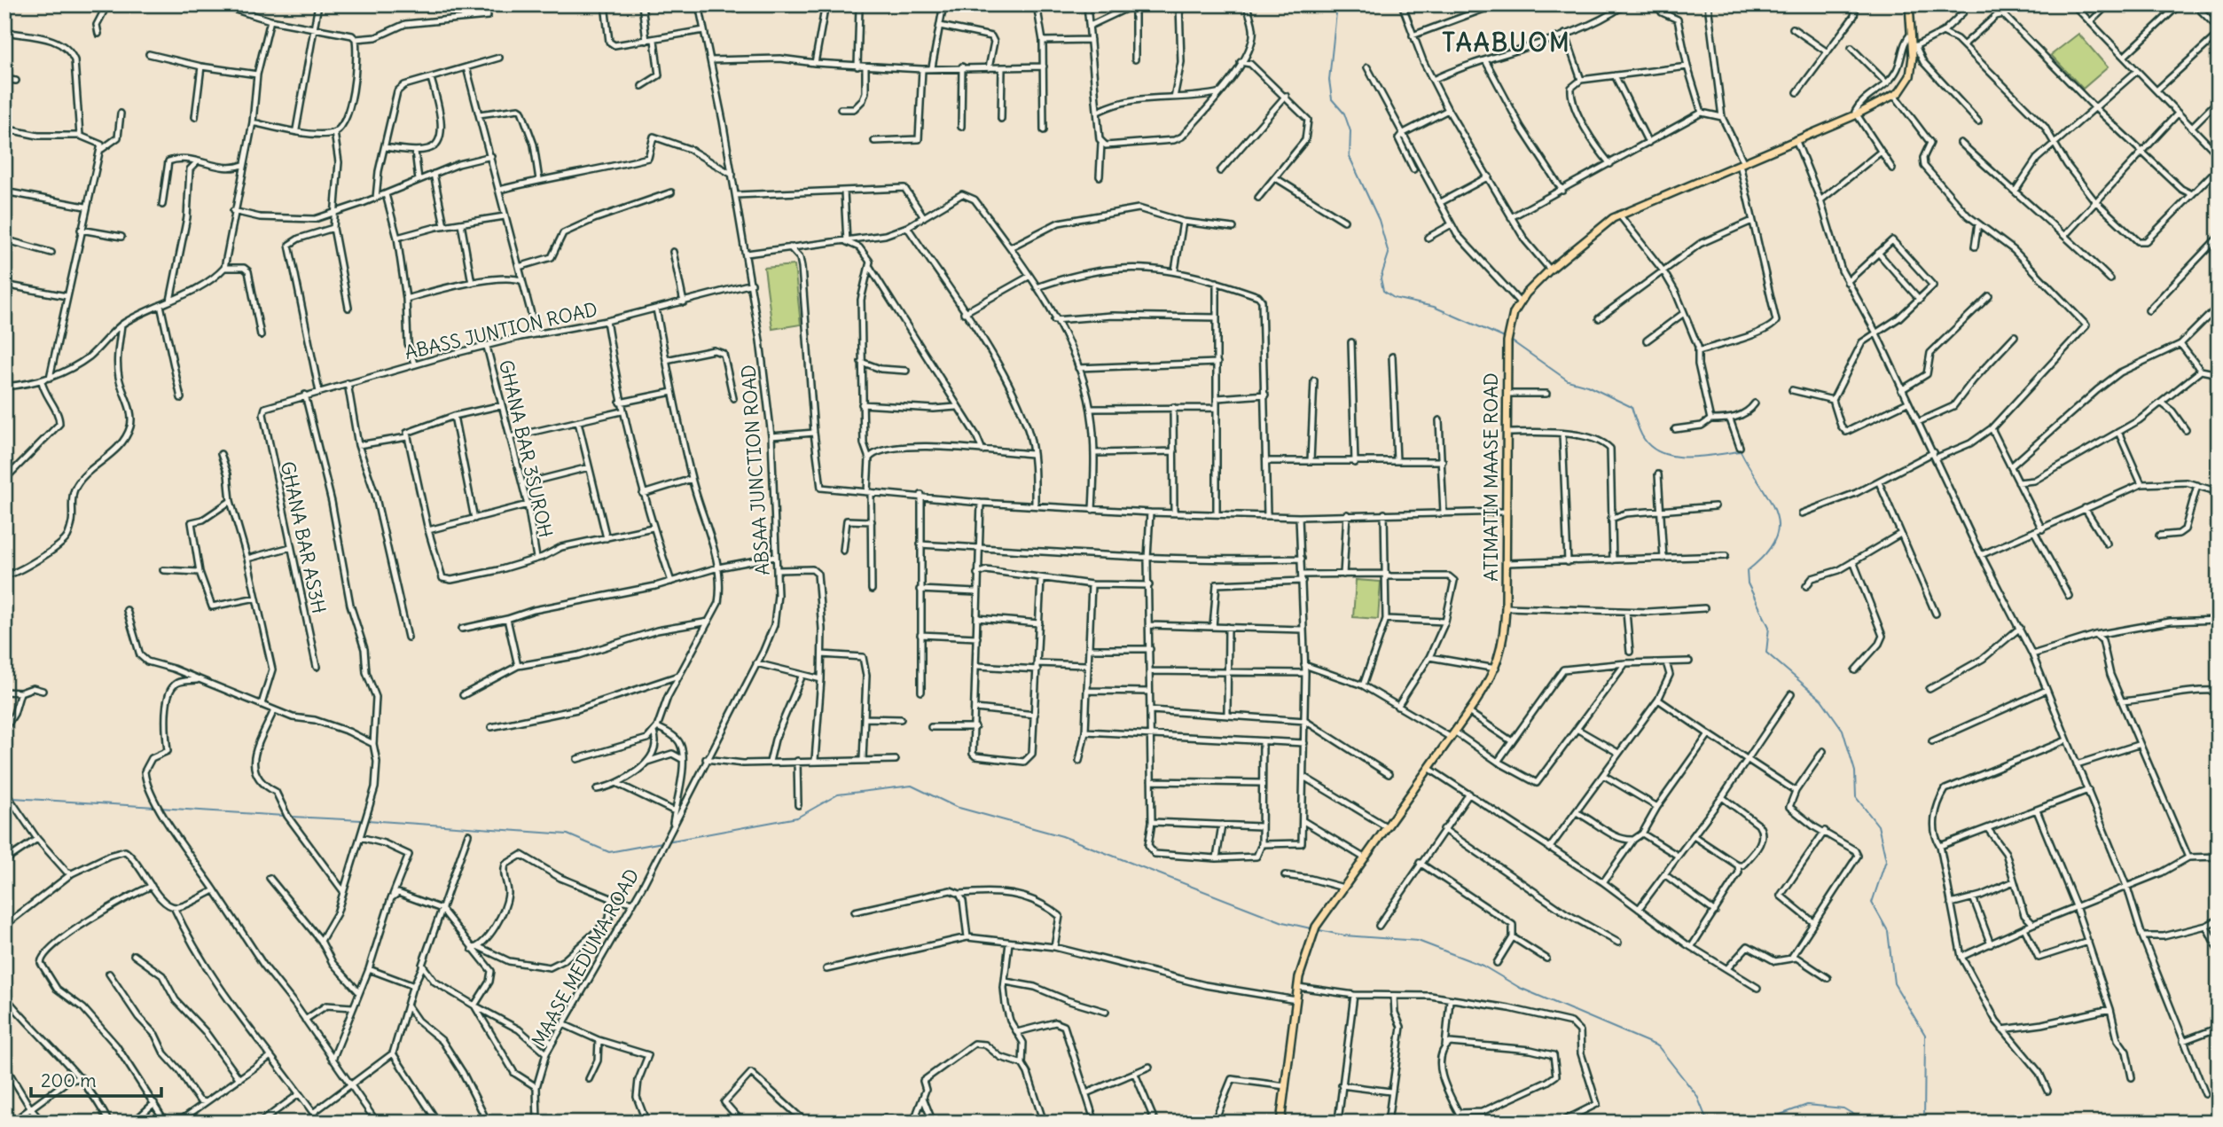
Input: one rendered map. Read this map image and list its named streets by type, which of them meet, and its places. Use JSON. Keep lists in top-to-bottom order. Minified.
{"streets":{"main road":["ATIMATIM MAASE ROAD"],"street":["ABASS JUNTION ROAD","GHANA BAR 3SUROH","ABSAA JUNCTION ROAD","GHANA BAR AS3H","MAASE MEDUMA ROAD"]},"crossings":[["ABASS JUNTION ROAD","GHANA BAR 3SUROH"],["ABASS JUNTION ROAD","ABSAA JUNCTION ROAD"],["ABASS JUNTION ROAD","GHANA BAR AS3H"],["ABSAA JUNCTION ROAD","MAASE MEDUMA ROAD"]],"districts":["TAABUOM"],"scale_bar":"200 m"}
